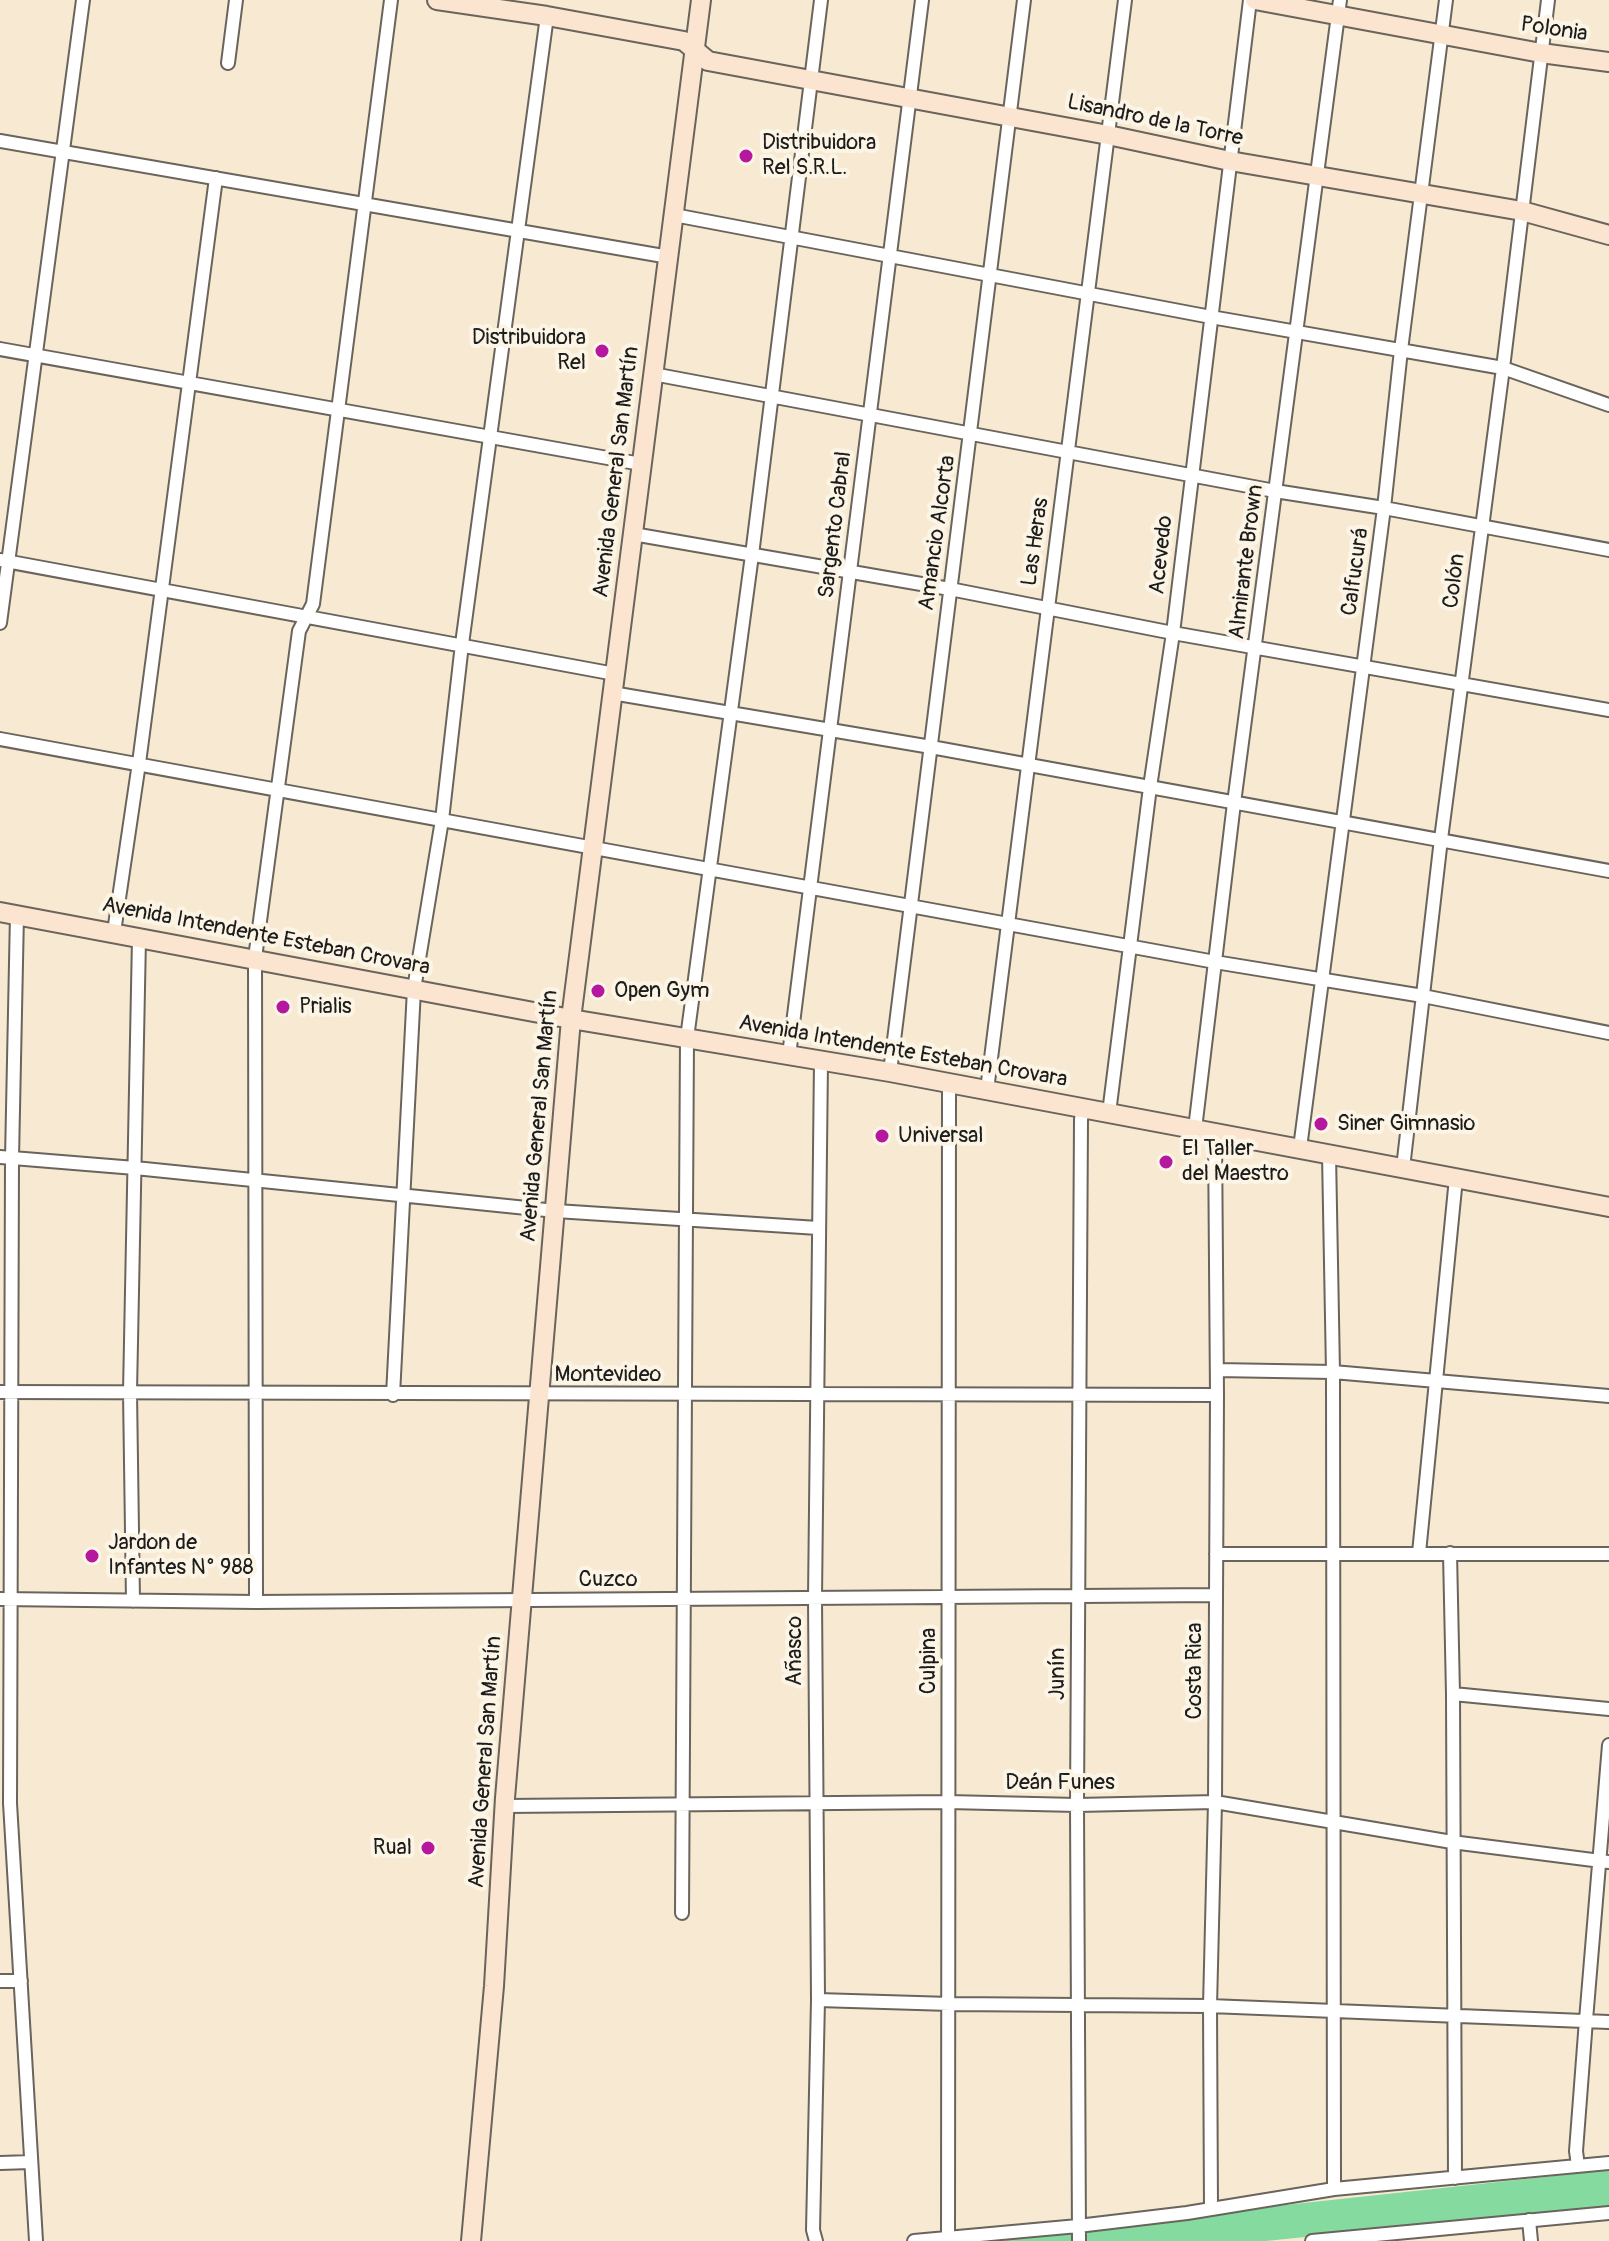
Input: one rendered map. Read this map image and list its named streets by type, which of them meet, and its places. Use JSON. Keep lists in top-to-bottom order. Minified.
{"streets":{"street":["Polonia","Lisandro de la Torre","Avenida General San Martín","Sargento Cabral","Amancio Alcorta","Las Heras","Acevedo","Almirante Brown","Calfucurá","Colón","Avenida Intendente Esteban Crovara","Montevideo","Cuzco","Añasco","Culpina","Costa Rica","Junín","Deán Funes"]},"crossings":[["Polonia","Acevedo"],["Polonia","Almirante Brown"],["Polonia","Calfucurá"],["Polonia","Colón"],["Lisandro de la Torre","Avenida General San Martín"],["Lisandro de la Torre","Sargento Cabral"],["Lisandro de la Torre","Amancio Alcorta"],["Lisandro de la Torre","Las Heras"],["Lisandro de la Torre","Acevedo"],["Lisandro de la Torre","Almirante Brown"],["Lisandro de la Torre","Calfucurá"],["Lisandro de la Torre","Colón"],["Avenida General San Martín","Avenida Intendente Esteban Crovara"],["Avenida General San Martín","Montevideo"],["Avenida General San Martín","Cuzco"],["Avenida General San Martín","Deán Funes"],["Sargento Cabral","Avenida Intendente Esteban Crovara"],["Amancio Alcorta","Avenida Intendente Esteban Crovara"],["Las Heras","Avenida Intendente Esteban Crovara"],["Acevedo","Avenida Intendente Esteban Crovara"],["Almirante Brown","Avenida Intendente Esteban Crovara"],["Calfucurá","Avenida Intendente Esteban Crovara"],["Colón","Avenida Intendente Esteban Crovara"],["Avenida Intendente Esteban Crovara","Añasco"],["Avenida Intendente Esteban Crovara","Culpina"],["Avenida Intendente Esteban Crovara","Costa Rica"],["Avenida Intendente Esteban Crovara","Junín"],["Montevideo","Añasco"],["Montevideo","Culpina"],["Montevideo","Costa Rica"],["Montevideo","Junín"],["Cuzco","Añasco"],["Cuzco","Culpina"],["Cuzco","Costa Rica"],["Cuzco","Junín"],["Añasco","Deán Funes"],["Culpina","Deán Funes"],["Costa Rica","Deán Funes"],["Junín","Deán Funes"]],"places":["Distribuidora Rel S.R.L.","Distribuidora Rel","Open Gym","Prialis","Siner Gimnasio","Universal","El Taller del Maestro","Jardon de Infantes N° 988","Rual"]}
